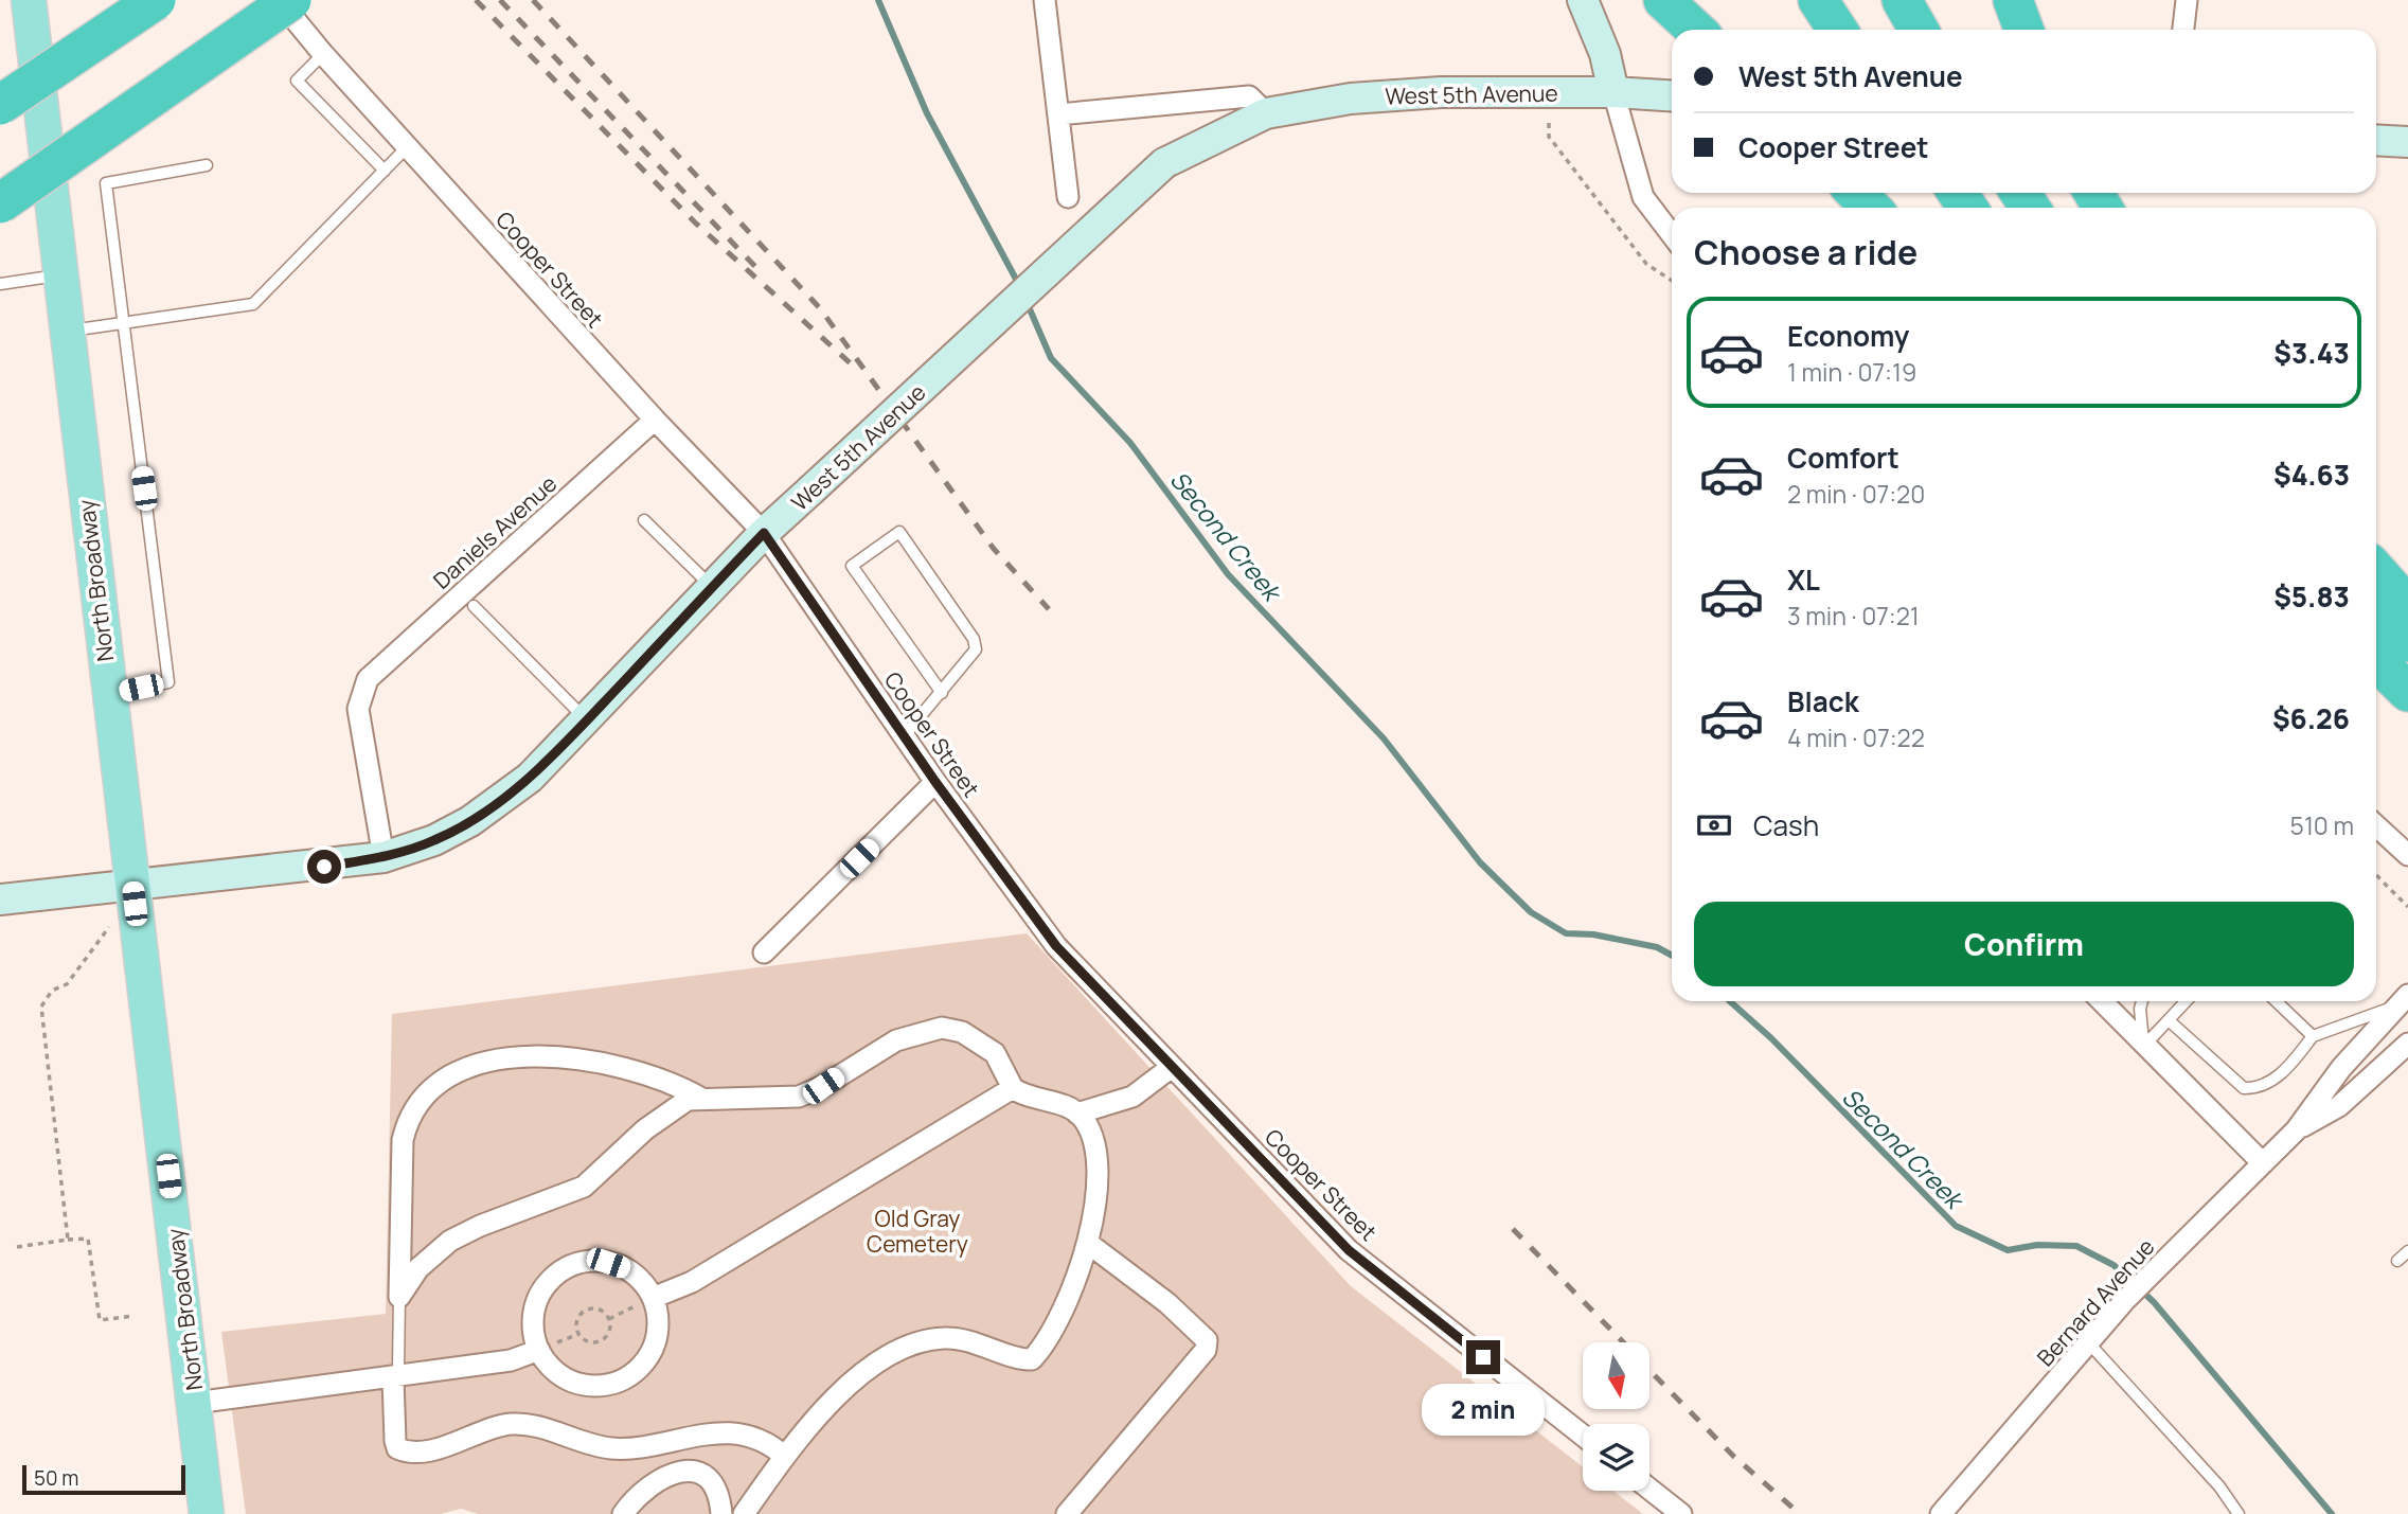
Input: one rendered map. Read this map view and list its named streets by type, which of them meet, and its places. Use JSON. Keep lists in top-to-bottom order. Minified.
{"streets":{"main road":["North Broadway"],"street":["West 5th Avenue","Cooper Street","Daniels Avenue","Bernard Avenue"]},"crossings":[["West 5th Avenue","Cooper Street"],["West 5th Avenue","Daniels Avenue"],["West 5th Avenue","North Broadway"],["Cooper Street","Daniels Avenue"]],"water":["Second Creek"],"parks":["Old Gray Cemetery"],"scale_bar":"50 m","north":"bottom","page":{"banner":["West 5th Avenue","Cooper Street"],"heading":"Choose a ride","list":[{"name":"Economy","note":"1 min · 07:19","value":"$3.43"},{"name":"Comfort","note":"2 min · 07:20","value":"$4.63"},{"name":"XL","note":"3 min · 07:21","value":"$5.83"},{"name":"Black","note":"4 min · 07:22","value":"$6.26"}],"pay":["Cash","510 m"],"buttons":"Confirm","bubble":"2 min","scale":"50 m"}}
